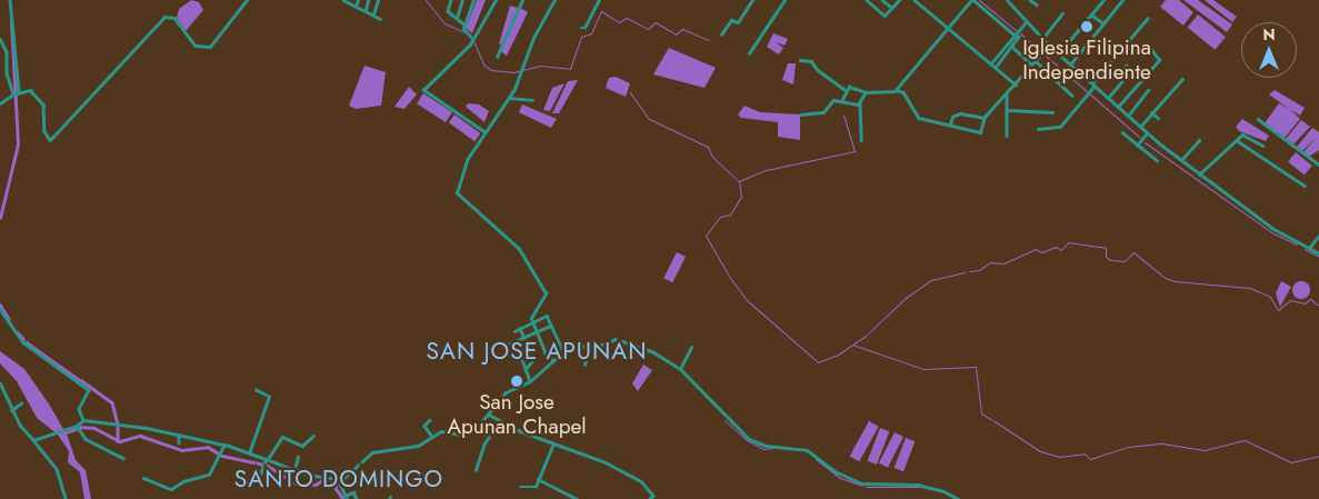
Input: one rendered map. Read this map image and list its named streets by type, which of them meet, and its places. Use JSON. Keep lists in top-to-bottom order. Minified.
{"districts":["SAN JOSE APUNAN","SANTO DOMINGO"],"places":["Iglesia Filipina Independiente","San Jose Apunan Chapel"],"north":"top"}
